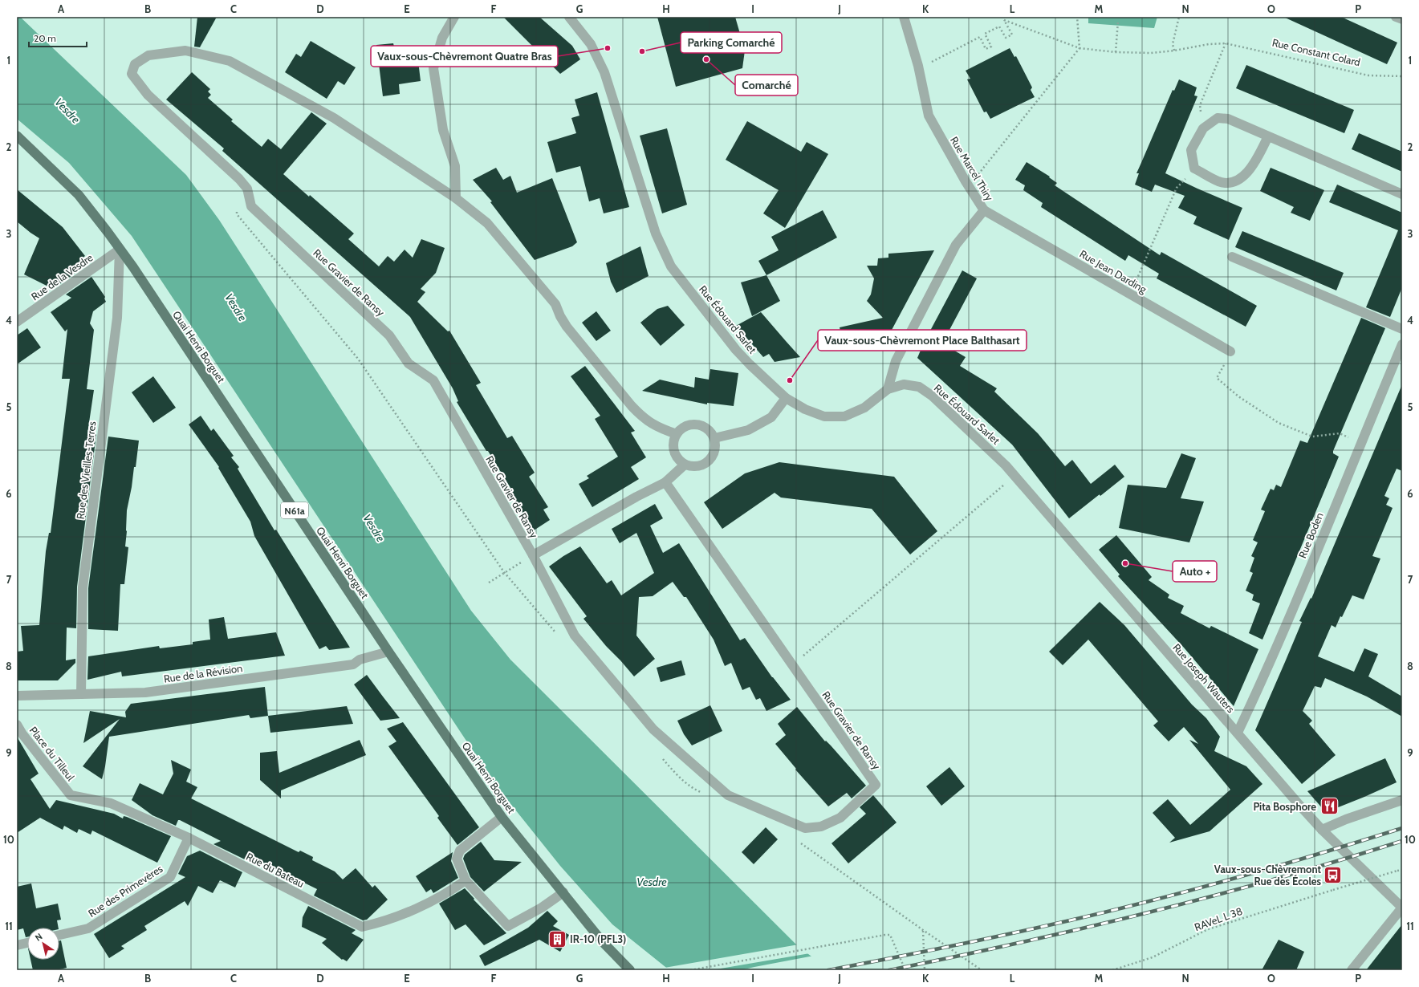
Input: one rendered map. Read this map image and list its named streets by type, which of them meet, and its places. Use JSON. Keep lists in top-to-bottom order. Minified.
{"streets":{"main road":["Quai Henri Borguet","N61a"],"street":["Rue Marcel Thiry","Rue Jean Darding","Rue de la Vesdre","Rue Gravier de Ransy","Rue Édouard Sarlet","Rue des Vieilles-Terres","Rue Boden","Rue de la Révision","Rue Joseph Wauters","Place du Tilleul","Rue du Bateau","Rue des Primevères"],"path":["Rue Constant Colard","RAVeL L 38"]},"crossings":[["Rue Constant Colard","Rue Marcel Thiry"],["Rue Marcel Thiry","Rue Jean Darding"],["Rue Marcel Thiry","Rue Édouard Sarlet"],["Rue de la Vesdre","Quai Henri Borguet"],["Rue de la Vesdre","Rue des Vieilles-Terres"],["Rue Édouard Sarlet","Rue Joseph Wauters"],["Quai Henri Borguet","Rue des Vieilles-Terres"],["Quai Henri Borguet","Rue de la Révision"],["Rue des Vieilles-Terres","Rue de la Révision"],["Rue Boden","Rue Joseph Wauters"],["Place du Tilleul","Rue du Bateau"],["Rue du Bateau","Rue des Primevères"]],"water":["Vesdre"],"places":{"other":["Vaux-sous-Chèvremont Quatre Bras","Parking Comarché","Comarché","Vaux-sous-Chèvremont Place Balthasart","Auto +"],"restaurant":["Pita Bosphore"],"bus stop":["Vaux-sous-Chèvremont Rue des Écoles"],"building":["IR-10 (PFL3)"]},"scale_bar":"20 m","north":"top left","grid":{"columns":["A","B","C","D","E","F","G","H","I","J","K","L","M","N","O","P"],"rows":["1","2","3","4","5","6","7","8","9","10","11"]}}
